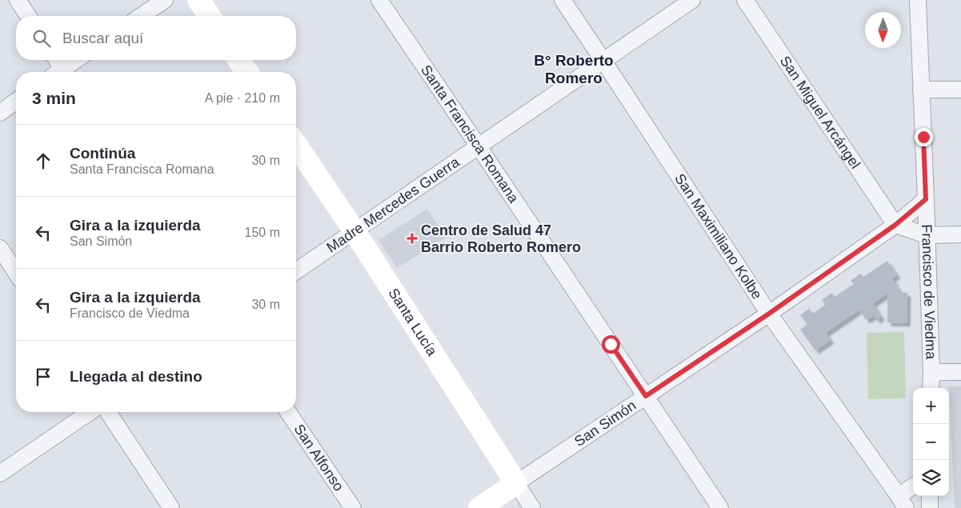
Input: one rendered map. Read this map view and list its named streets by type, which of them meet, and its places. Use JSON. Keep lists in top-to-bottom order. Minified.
{"streets":{"street":["San Miguel Arcángel","Santa Francisca Romana","Madre Mercedes Guerra","San Maximiliano Kolbe","Francisco de Viedma","Santa Lucía","San Simón","San Alfonso"]},"crossings":[["San Miguel Arcángel","San Simón"],["Santa Francisca Romana","Madre Mercedes Guerra"],["Santa Francisca Romana","San Simón"],["Madre Mercedes Guerra","San Maximiliano Kolbe"],["Madre Mercedes Guerra","Santa Lucía"],["San Maximiliano Kolbe","San Simón"],["Francisco de Viedma","San Simón"],["Santa Lucía","San Simón"]],"districts":["B° Roberto Romero"],"places":{"health":["Centro de Salud 47 Barrio Roberto Romero"]},"north":"bottom","page":{"search":"Buscar aquí","heading":["3 min","A pie · 210 m"],"list":[["Continúa","Santa Francisca Romana","30 m"],["Gira a la izquierda","San Simón","150 m"],["Gira a la izquierda","Francisco de Viedma","30 m"],"Llegada al destino"],"map_buttons":["+","−"]}}
